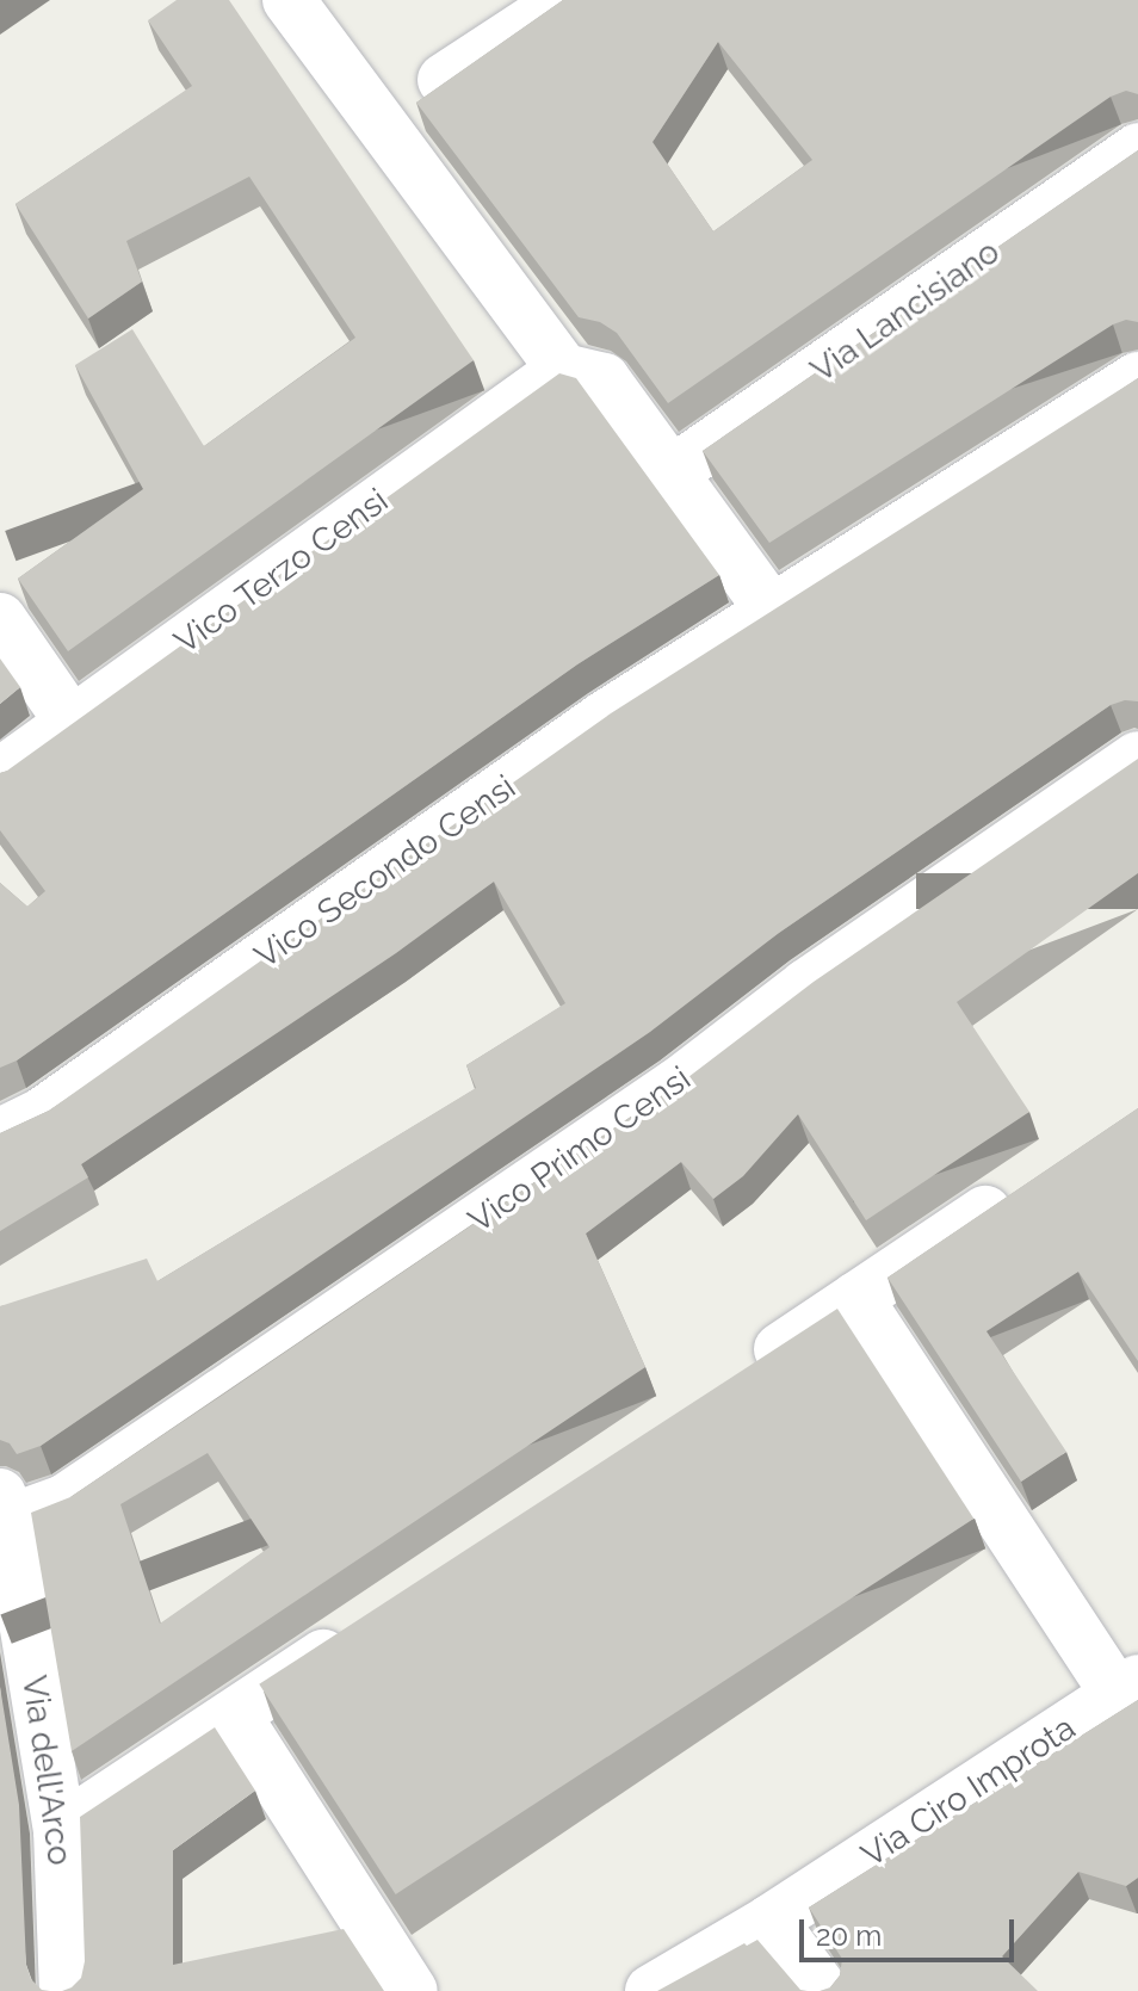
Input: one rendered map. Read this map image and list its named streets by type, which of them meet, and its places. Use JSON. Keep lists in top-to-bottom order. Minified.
{"streets":{"street":["Via Lancisiano","Vico Terzo Censi","Vico Secondo Censi","Vico Primo Censi","Via dell'Arco","Via Ciro Improta"]},"crossings":[["Vico Primo Censi","Via dell'Arco"]],"scale_bar":"20 m"}
